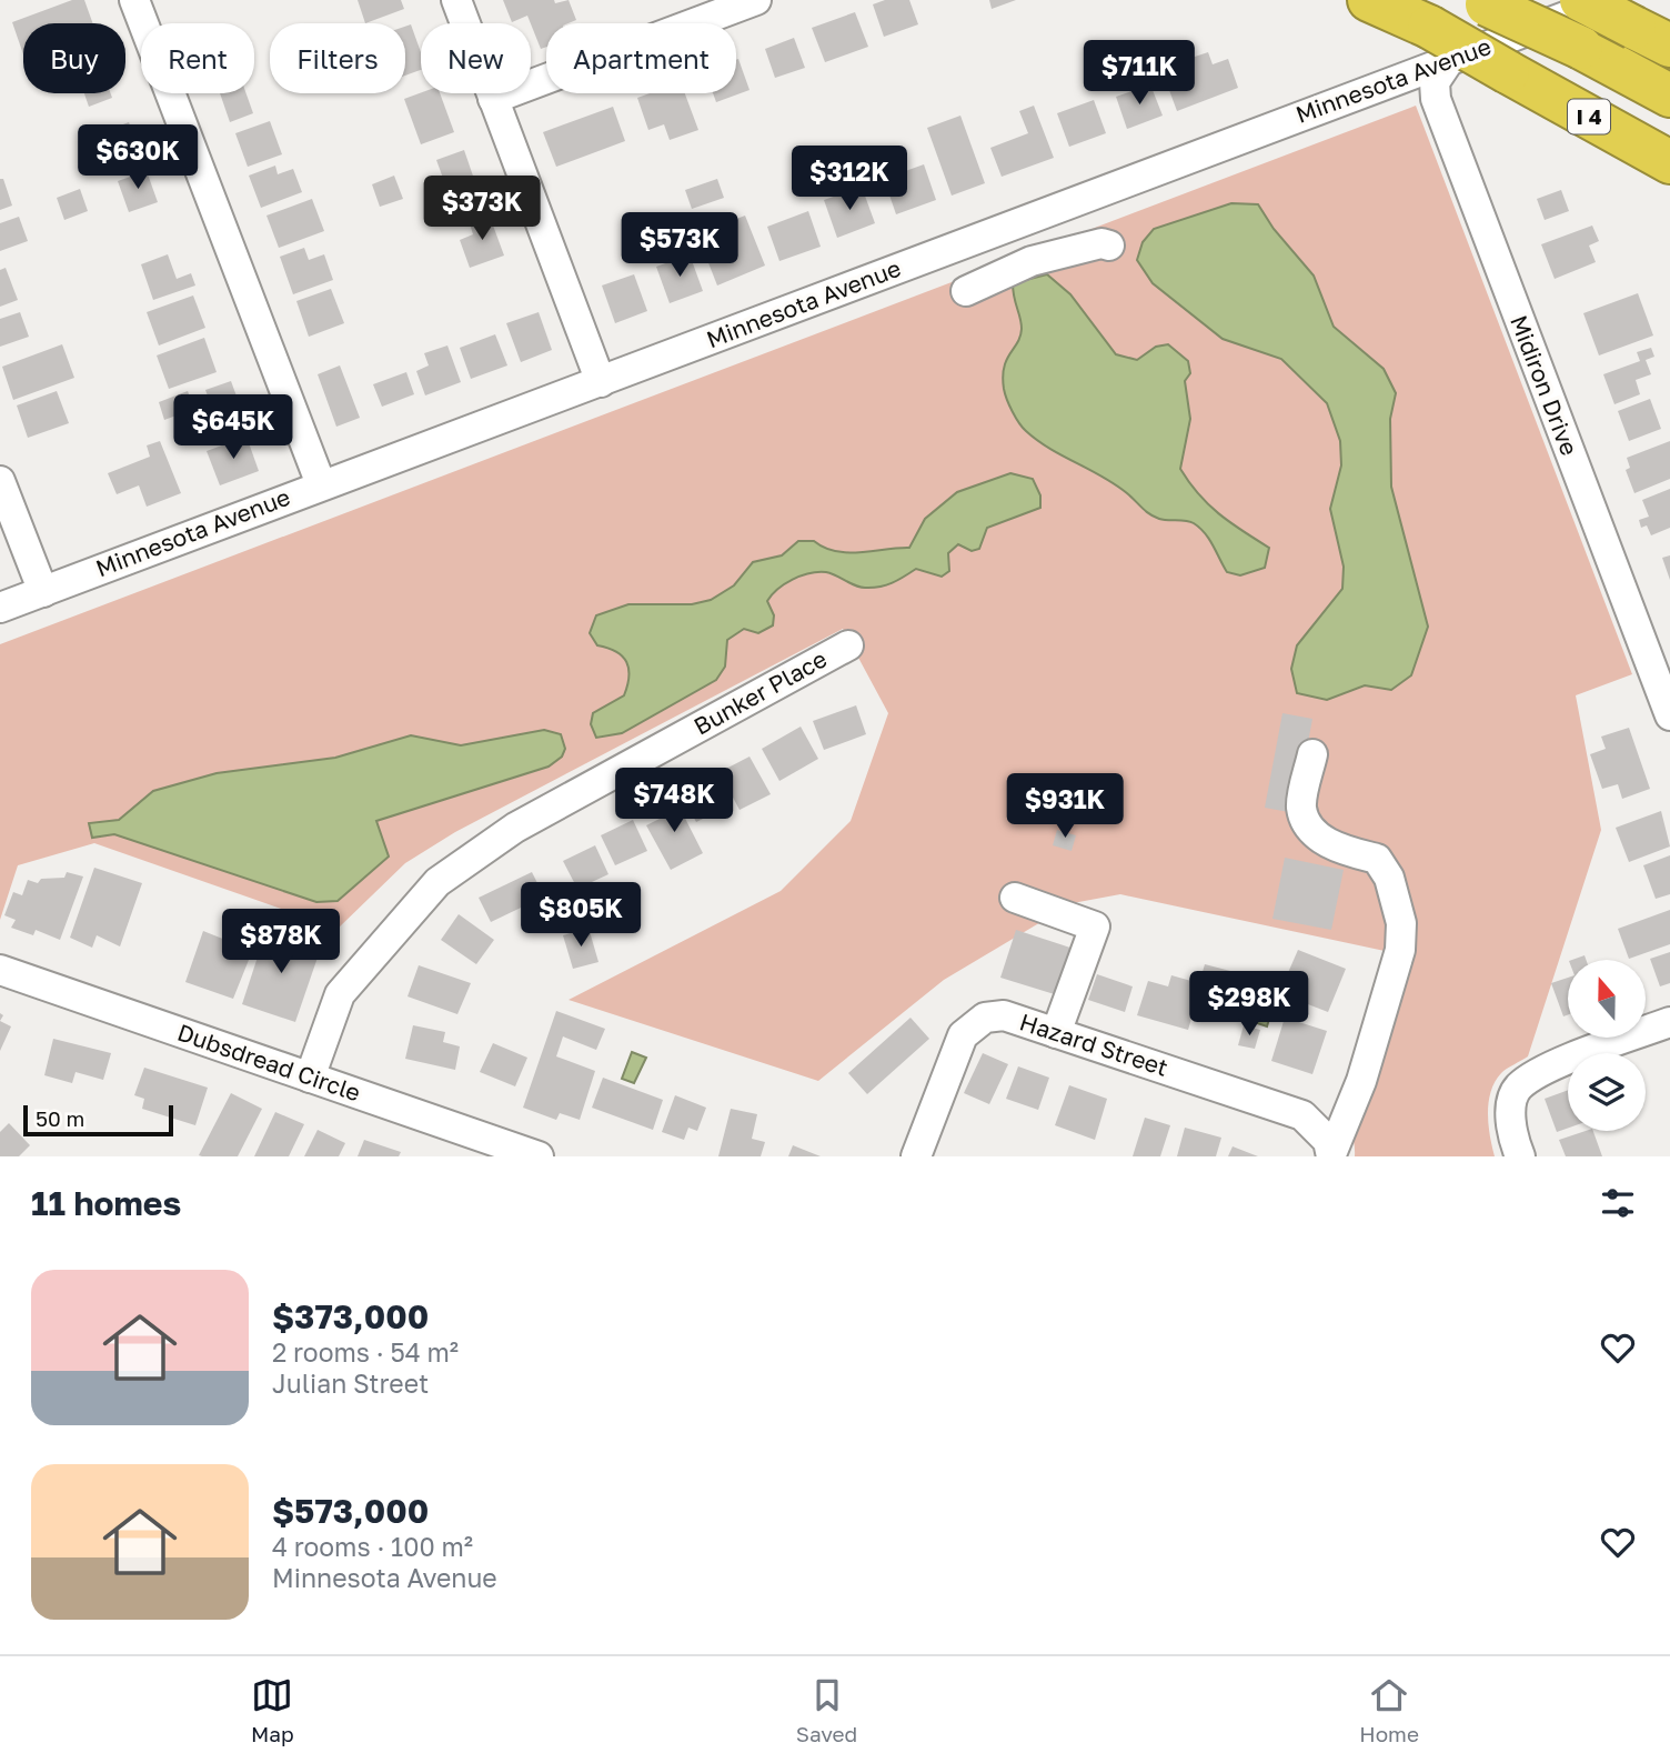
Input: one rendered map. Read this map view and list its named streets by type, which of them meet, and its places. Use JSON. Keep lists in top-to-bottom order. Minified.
{"streets":{"highway":["I 4"],"street":["Minnesota Avenue","Midiron Drive","Bunker Place","Hazard Street","Dubsdread Circle"]},"crossings":[["Minnesota Avenue","I 4"],["Minnesota Avenue","Midiron Drive"],["I 4","Midiron Drive"],["Bunker Place","Dubsdread Circle"]],"scale_bar":"50 m","north":"top","page":{"chip":["Buy","Rent","Filters","New","Apartment"],"price":["$711K","$630K","$312K","$373K","$573K","$645K","$748K","$931K","$805K","$878K","$298K"],"scale":"50 m","heading":"11 homes","list":[{"name":"$373,000","note":"2 rooms · 54 m² · Julian Street"},{"name":"$573,000","note":"4 rooms · 100 m² · Minnesota Avenue"}],"tabs":["Map","Saved","Home"]}}
